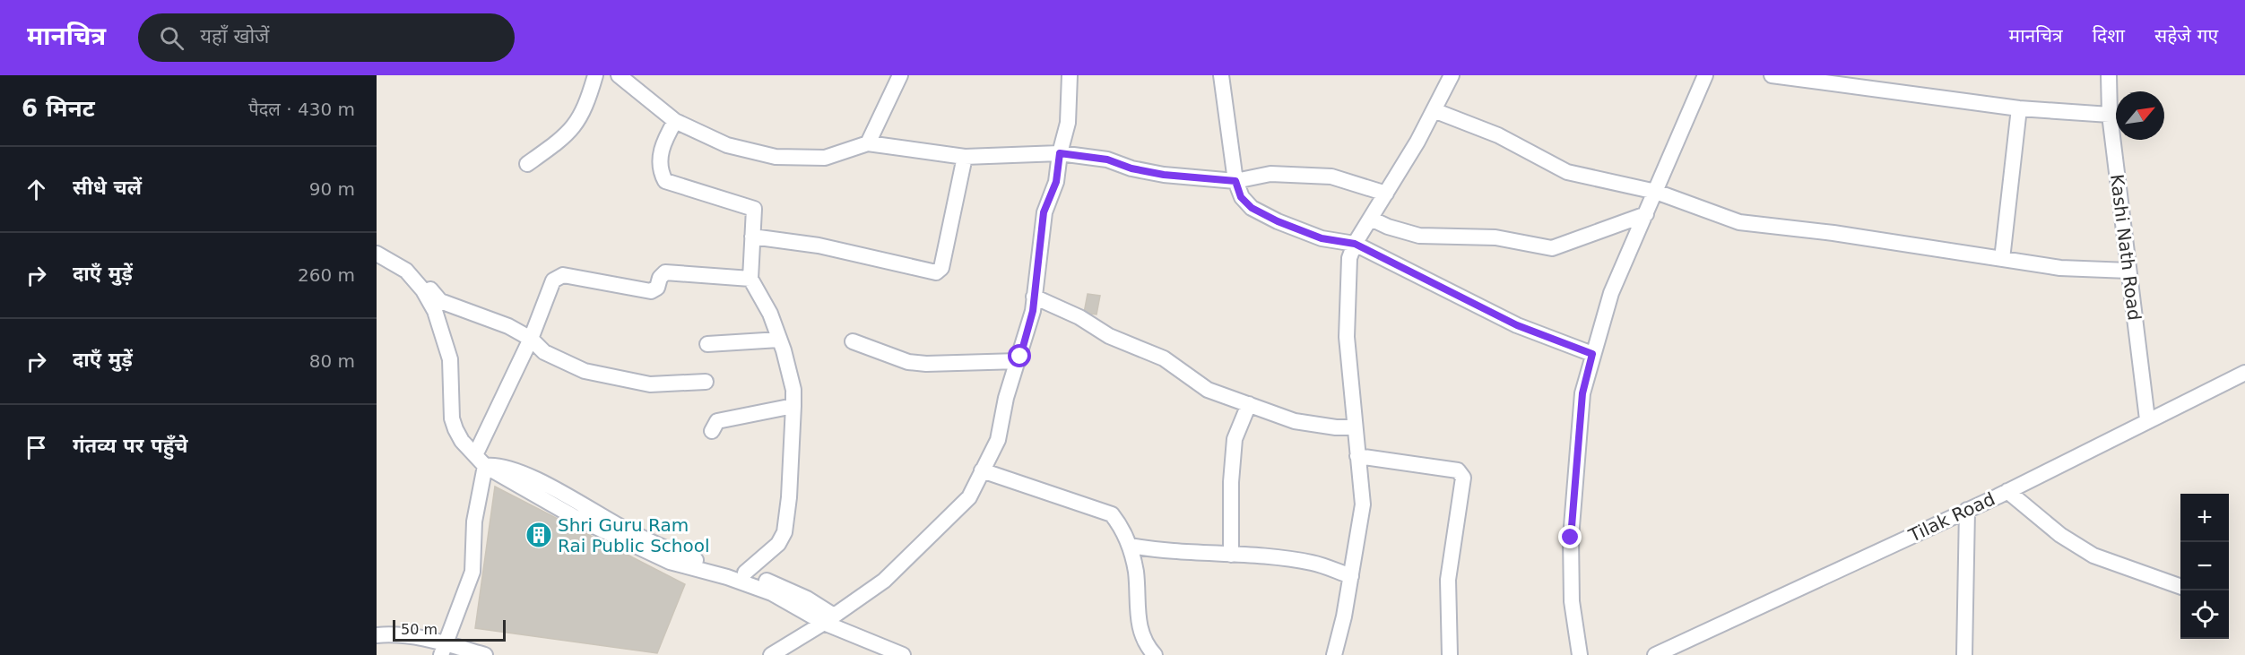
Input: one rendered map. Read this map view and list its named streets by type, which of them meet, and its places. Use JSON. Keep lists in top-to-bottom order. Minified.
{"streets":{"street":["Kashi Nath Road","Tilak Road"]},"crossings":[["Kashi Nath Road","Tilak Road"]],"places":{"building":["Shri Guru Ram Rai Public School"]},"scale_bar":"50 m","north":"top right","page":{"header":"मानचित्र","search":"यहाँ खोजें","nav":["मानचित्र","दिशा","सहेजे गए"],"heading":["6 मिनट","पैदल · 430 m"],"list":[["सीधे चलें","90 m"],["दाएँ मुड़ें","260 m"],["दाएँ मुड़ें","80 m"],"गंतव्य पर पहुँचे"],"map_buttons":["+","−"],"scale":"50 m"}}
